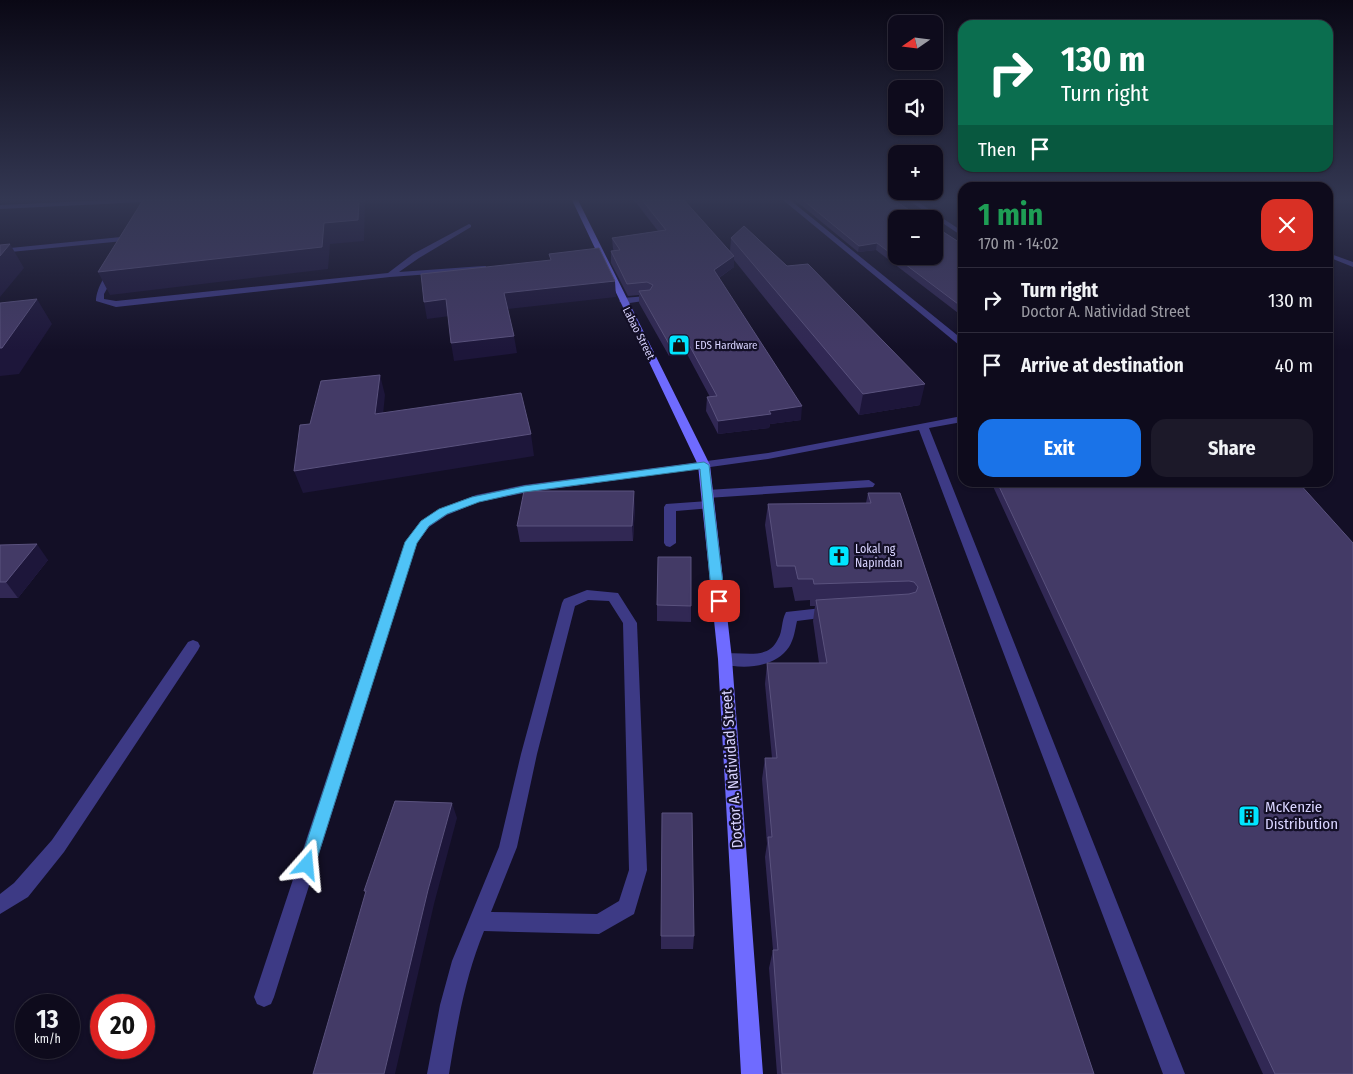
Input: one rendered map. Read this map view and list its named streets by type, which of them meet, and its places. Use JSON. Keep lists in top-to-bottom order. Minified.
{"streets":{"main road":["Labao Street","Doctor A. Natividad Street"]},"crossings":[["Labao Street","Doctor A. Natividad Street"]],"places":{"shop":["EDS Hardware"],"church":["Lokal ng Napindan"],"building":["McKenzie Distribution"]},"north":"left","page":{"map_buttons":["+","−"],"turn":["130 m","Turn right"],"then":"Then","heading":["1 min","170 m · 14:02"],"list":[{"name":"Turn right","note":"Doctor A. Natividad Street","value":"130 m"},{"name":"Arrive at destination","value":"40 m"}],"buttons":["Exit","Share"],"speed":"13 km/h","limit":"20"}}
